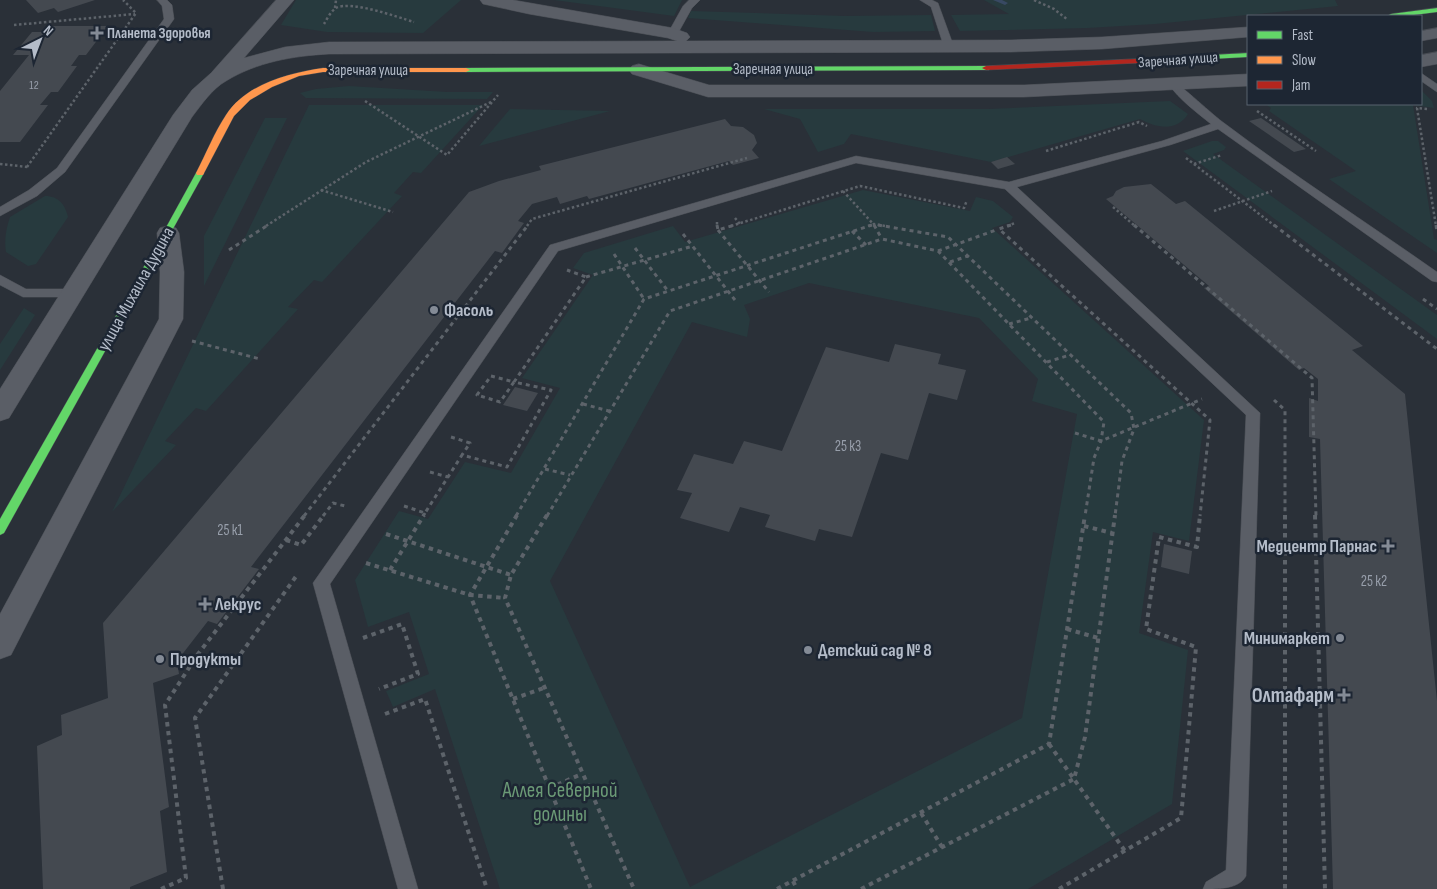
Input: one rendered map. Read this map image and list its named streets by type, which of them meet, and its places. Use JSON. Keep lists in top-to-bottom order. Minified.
{"streets":{"street":["Заречная улица","улица Михаила Дудина"]},"crossings":[["Заречная улица","улица Михаила Дудина"]],"parks":["Аллея Северной долины"],"places":{"health":["Планета Здоровья","Медцентр Парнас","Лекрус","Олтафарм"],"other":["Фасоль","Минимаркет","Детский сад № 8","Продукты"]},"house_numbers":["12","25 к3","25 к1","25 к2"],"legend":["Fast","Slow","Jam"],"north":"top right"}
